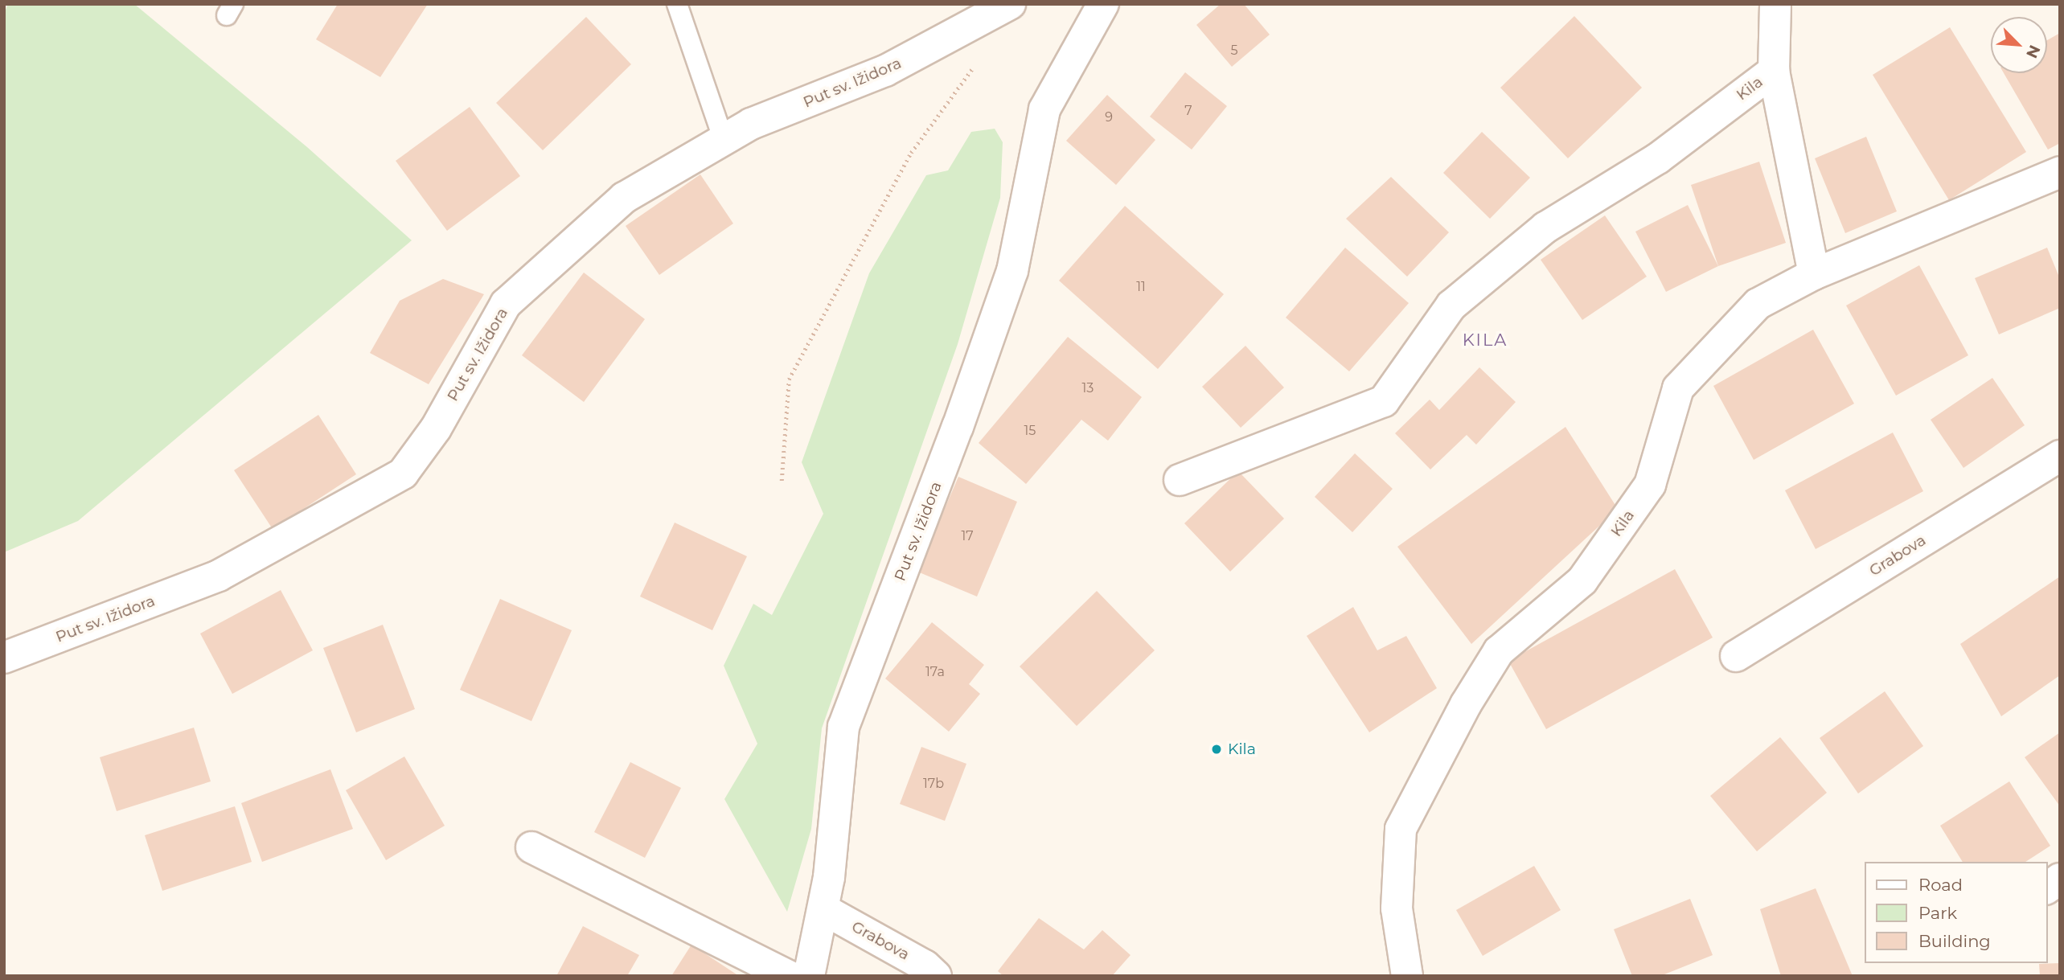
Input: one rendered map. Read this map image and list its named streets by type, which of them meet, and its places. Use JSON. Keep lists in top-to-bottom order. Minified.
{"streets":{"street":["Put sv. Ižidora","Kila","Grabova"]},"crossings":[["Put sv. Ižidora","Grabova"]],"districts":["KILA"],"places":["Kila"],"house_numbers":["5","7","9","11","13","15","17","17a","17b"],"legend":["Road","Park","Building"],"north":"bottom right"}
